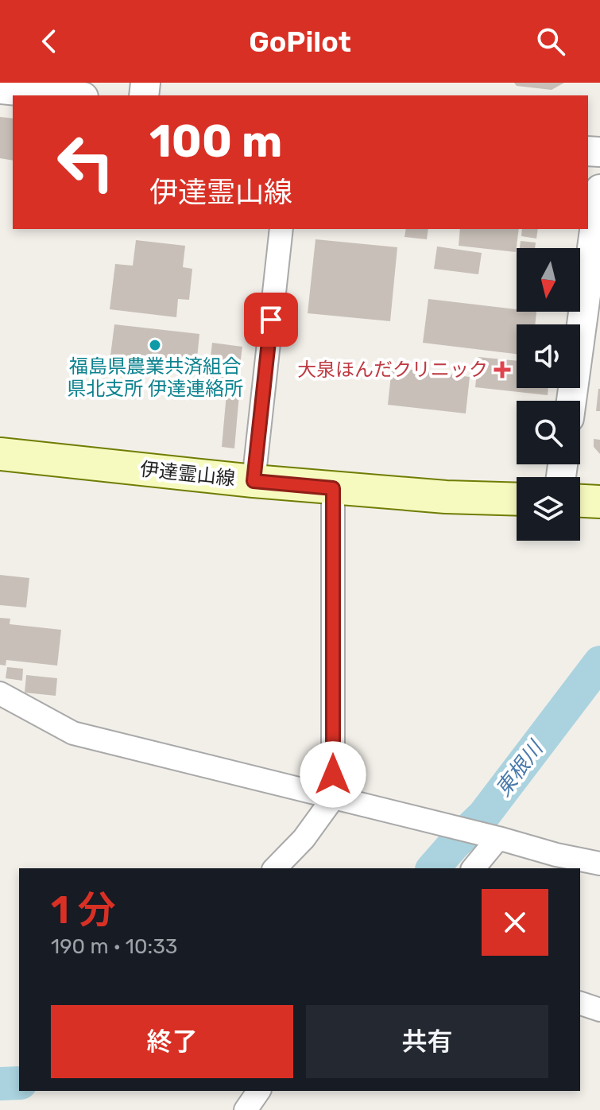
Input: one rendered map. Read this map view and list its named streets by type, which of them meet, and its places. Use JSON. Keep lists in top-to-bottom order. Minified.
{"streets":{"main road":["伊達霊山線"]},"water":["東根川"],"places":{"other":["福島県農業共済組合 県北支所 伊達連絡所"],"health":["大泉ほんだクリニック"]},"north":"bottom","page":{"header":"GoPilot","turn":["100 m","伊達霊山線"],"heading":["1 分","190 m · 10:33"],"buttons":["終了","共有"]}}
